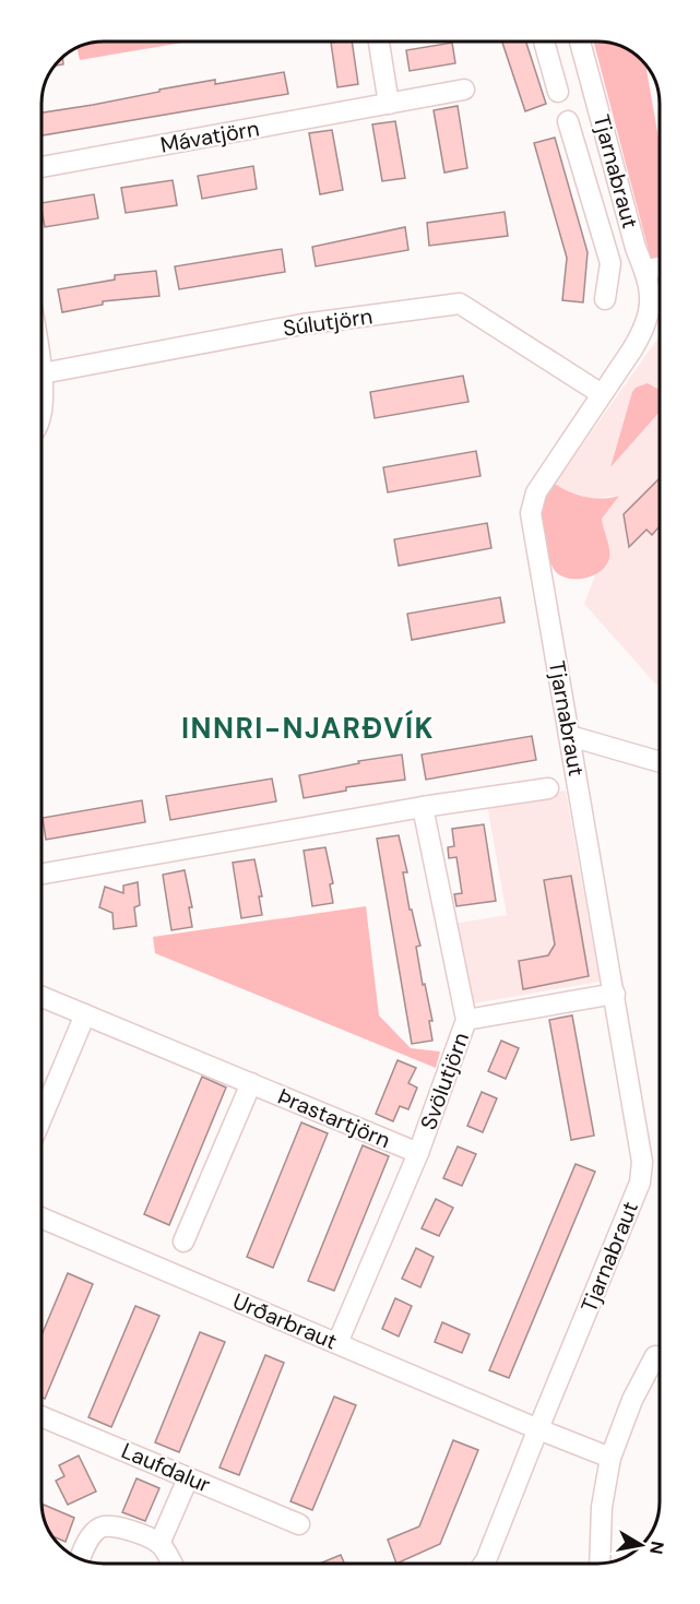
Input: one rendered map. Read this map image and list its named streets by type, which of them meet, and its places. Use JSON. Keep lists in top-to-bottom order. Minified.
{"streets":{"street":["Mávatjörn","Tjarnabraut","Súlutjörn","Svölutjörn","Þrastartjörn","Urðarbraut","Laufdalur"]},"crossings":[["Tjarnabraut","Súlutjörn"],["Tjarnabraut","Urðarbraut"],["Svölutjörn","Þrastartjörn"],["Svölutjörn","Urðarbraut"]],"districts":["INNRI-NJARÐVÍK"],"north":"right"}
